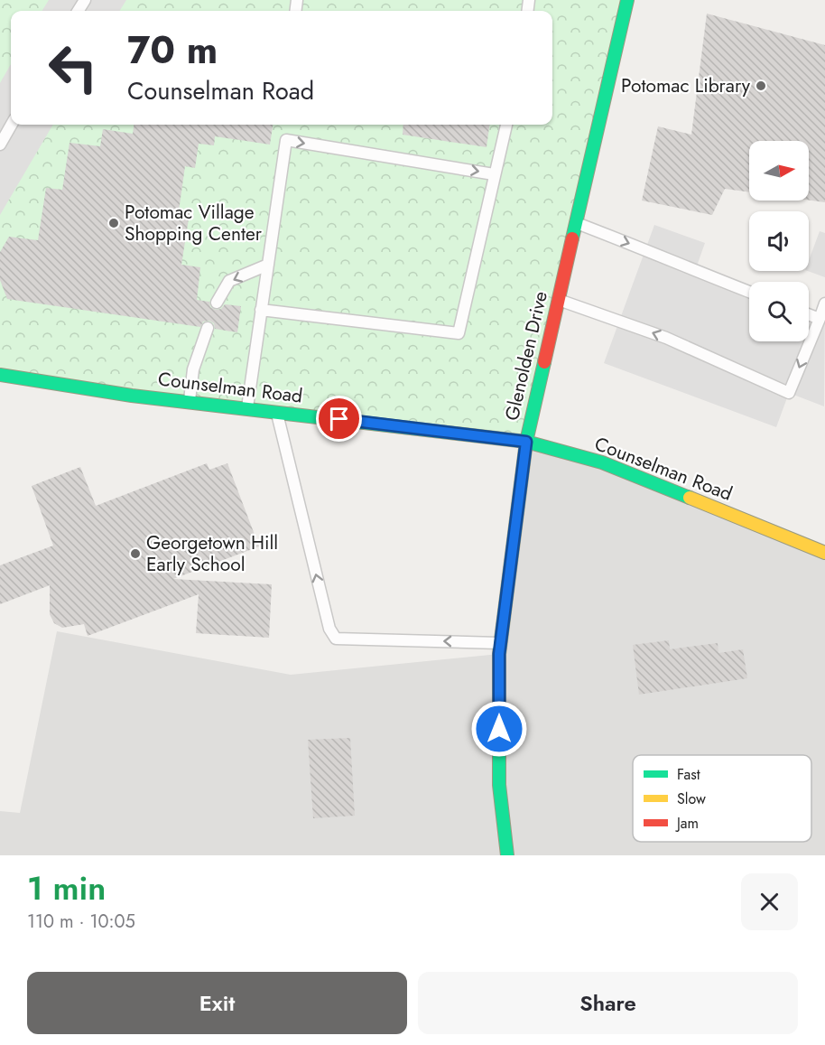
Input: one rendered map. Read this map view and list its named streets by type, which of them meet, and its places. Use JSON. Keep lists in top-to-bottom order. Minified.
{"streets":{"street":["Glenolden Drive","Counselman Road"]},"crossings":[["Glenolden Drive","Counselman Road"]],"places":["Potomac Library","Potomac Village Shopping Center","Georgetown Hill Early School"],"legend":["Fast","Slow","Jam"],"north":"right","page":{"turn":["70 m","Counselman Road"],"heading":["1 min","110 m · 10:05"],"buttons":["Exit","Share"]}}
